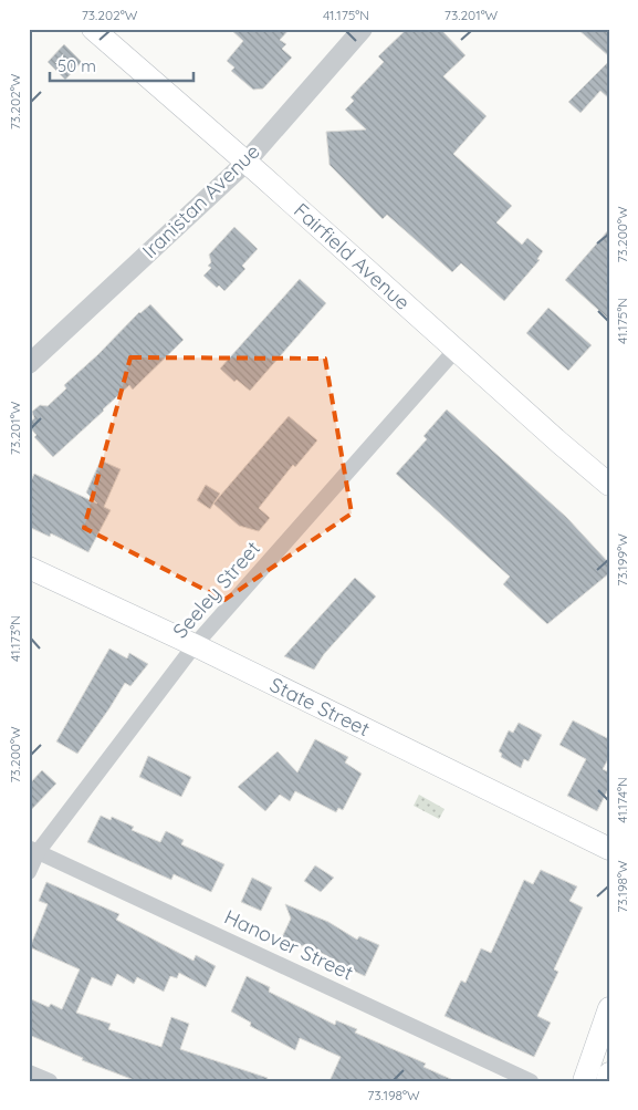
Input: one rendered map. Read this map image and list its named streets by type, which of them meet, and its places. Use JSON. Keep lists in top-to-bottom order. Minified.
{"streets":{"main road":["Fairfield Avenue","State Street"],"street":["Iranistan Avenue","Seeley Street","Hanover Street"]},"crossings":[["Iranistan Avenue","Fairfield Avenue"],["Fairfield Avenue","Seeley Street"],["Seeley Street","State Street"],["Seeley Street","Hanover Street"]],"scale_bar":"50 m","coordinates":["73.202°W","41.175°N","73.201°W","73.200°W","73.199°W","41.173°N","41.174°N","73.198°W"]}
